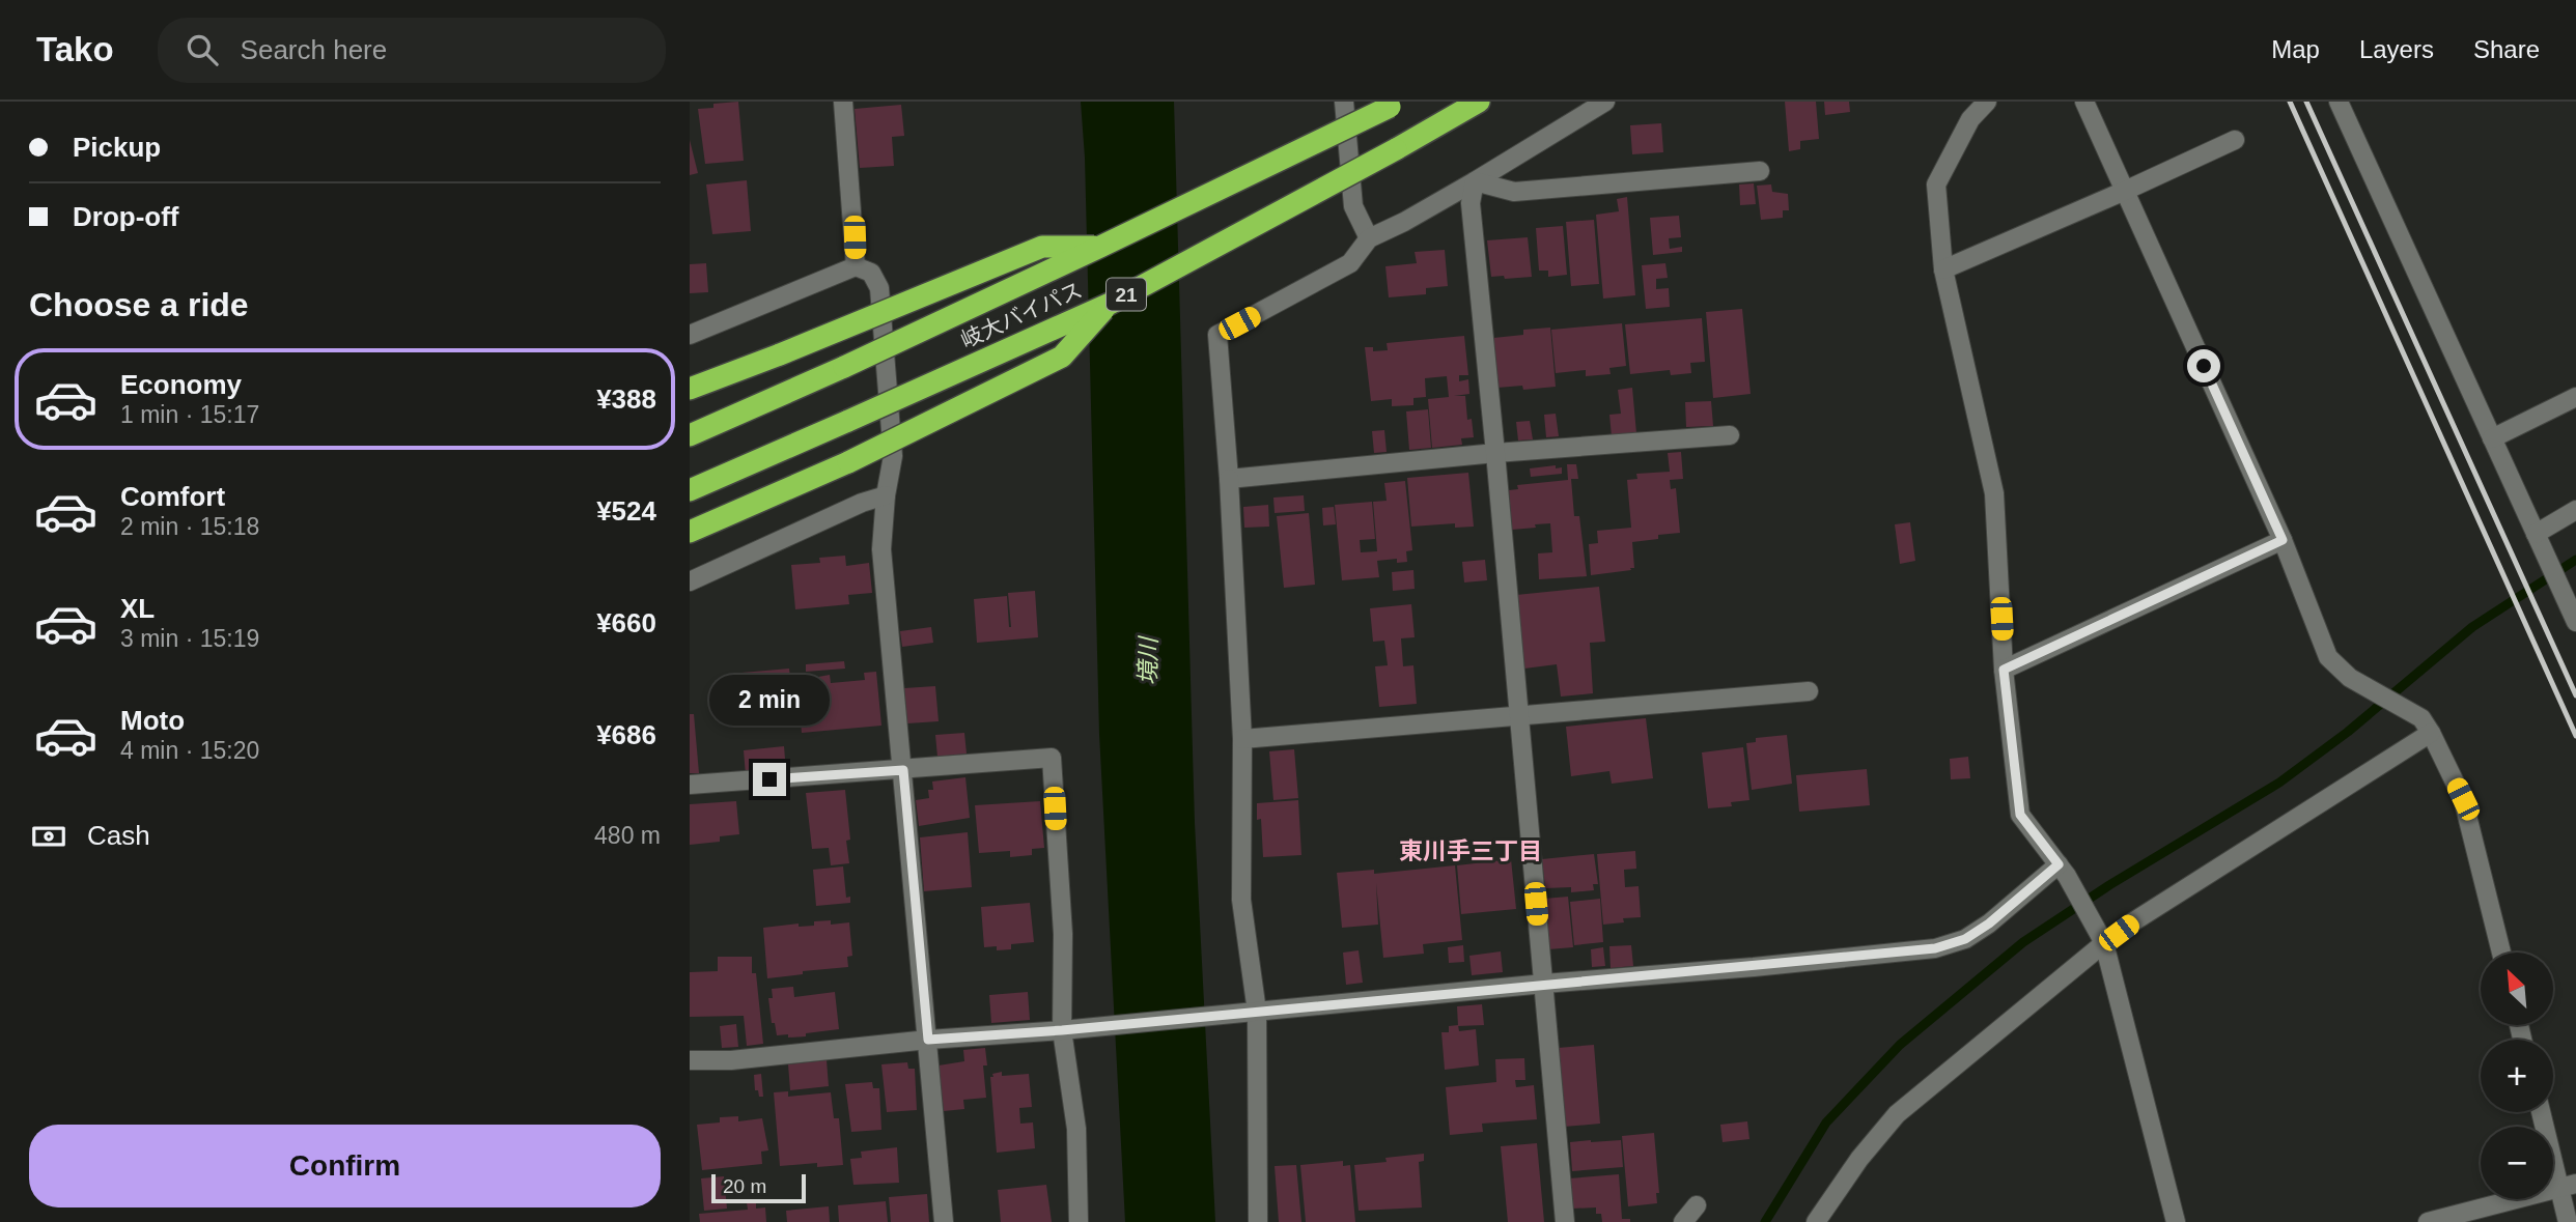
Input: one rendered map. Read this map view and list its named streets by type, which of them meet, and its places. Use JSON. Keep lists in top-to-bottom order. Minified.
{"streets":{"highway":["21","岐大バイパス"]},"crossings":[["21","岐大バイパス"]],"districts":["東川手三丁目"],"water":["境川"],"scale_bar":"20 m","north":"top left","page":{"header":"Tako","search":"Search here","nav":["Map","Layers","Share"],"banner":["Pickup","Drop-off"],"heading":"Choose a ride","list":[{"name":"Economy","note":"1 min · 15:17","value":"¥388"},{"name":"Comfort","note":"2 min · 15:18","value":"¥524"},{"name":"XL","note":"3 min · 15:19","value":"¥660"},{"name":"Moto","note":"4 min · 15:20","value":"¥686"}],"bubble":"2 min","pay":["Cash","480 m"],"map_buttons":["+","−"],"buttons":"Confirm","scale":"20 m"}}
